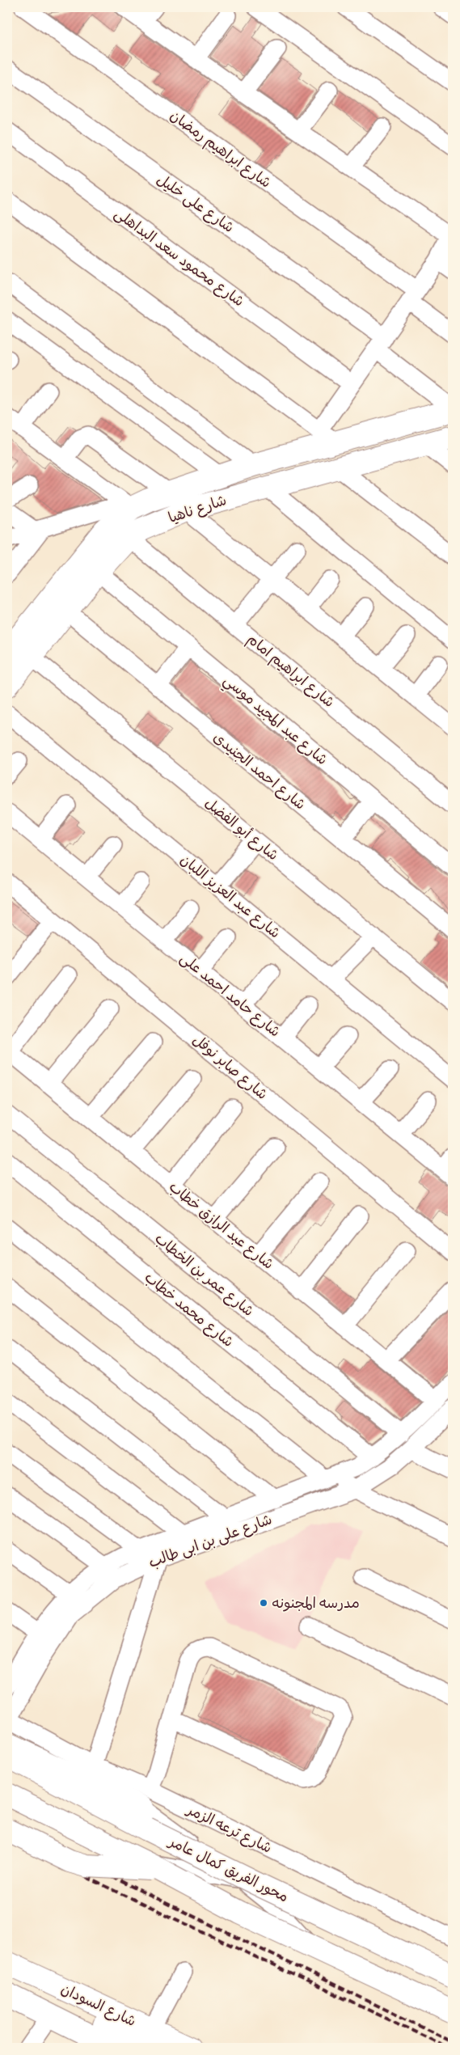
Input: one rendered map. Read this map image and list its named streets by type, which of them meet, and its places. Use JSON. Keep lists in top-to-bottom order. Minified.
{"streets":{"main road":["شارع ناهيا","محور الفريق كمال عامر","شارع السودان"],"street":["شارع ابراهيم رمضان","شارع على خليل","شارع محمود سعد البداهلى","شارع ابراهيم امام","شارع عبد المجيد موسي","شارع احمد الجنيدى","شارع أبو الفضل","شارع عبد العزيز اللبان","شارع حامد احمد على","شارع صابر نوفل","شارع عبد الرازق خطاب","شارع عمر بن الخطاب","شارع محمد خطاب","شارع على بن ابى طالب","شارع ترعه الزمر"]},"crossings":[["شارع على خليل","شارع ناهيا"],["شارع ناهيا","شارع ابراهيم امام"],["شارع ناهيا","شارع عبد المجيد موسي"],["شارع ناهيا","شارع احمد الجنيدى"],["شارع ناهيا","شارع أبو الفضل"],["شارع عبد الرازق خطاب","شارع على بن ابى طالب"],["شارع عمر بن الخطاب","شارع على بن ابى طالب"],["شارع محمد خطاب","شارع على بن ابى طالب"]],"places":["مدرسه المجنونه"]}
